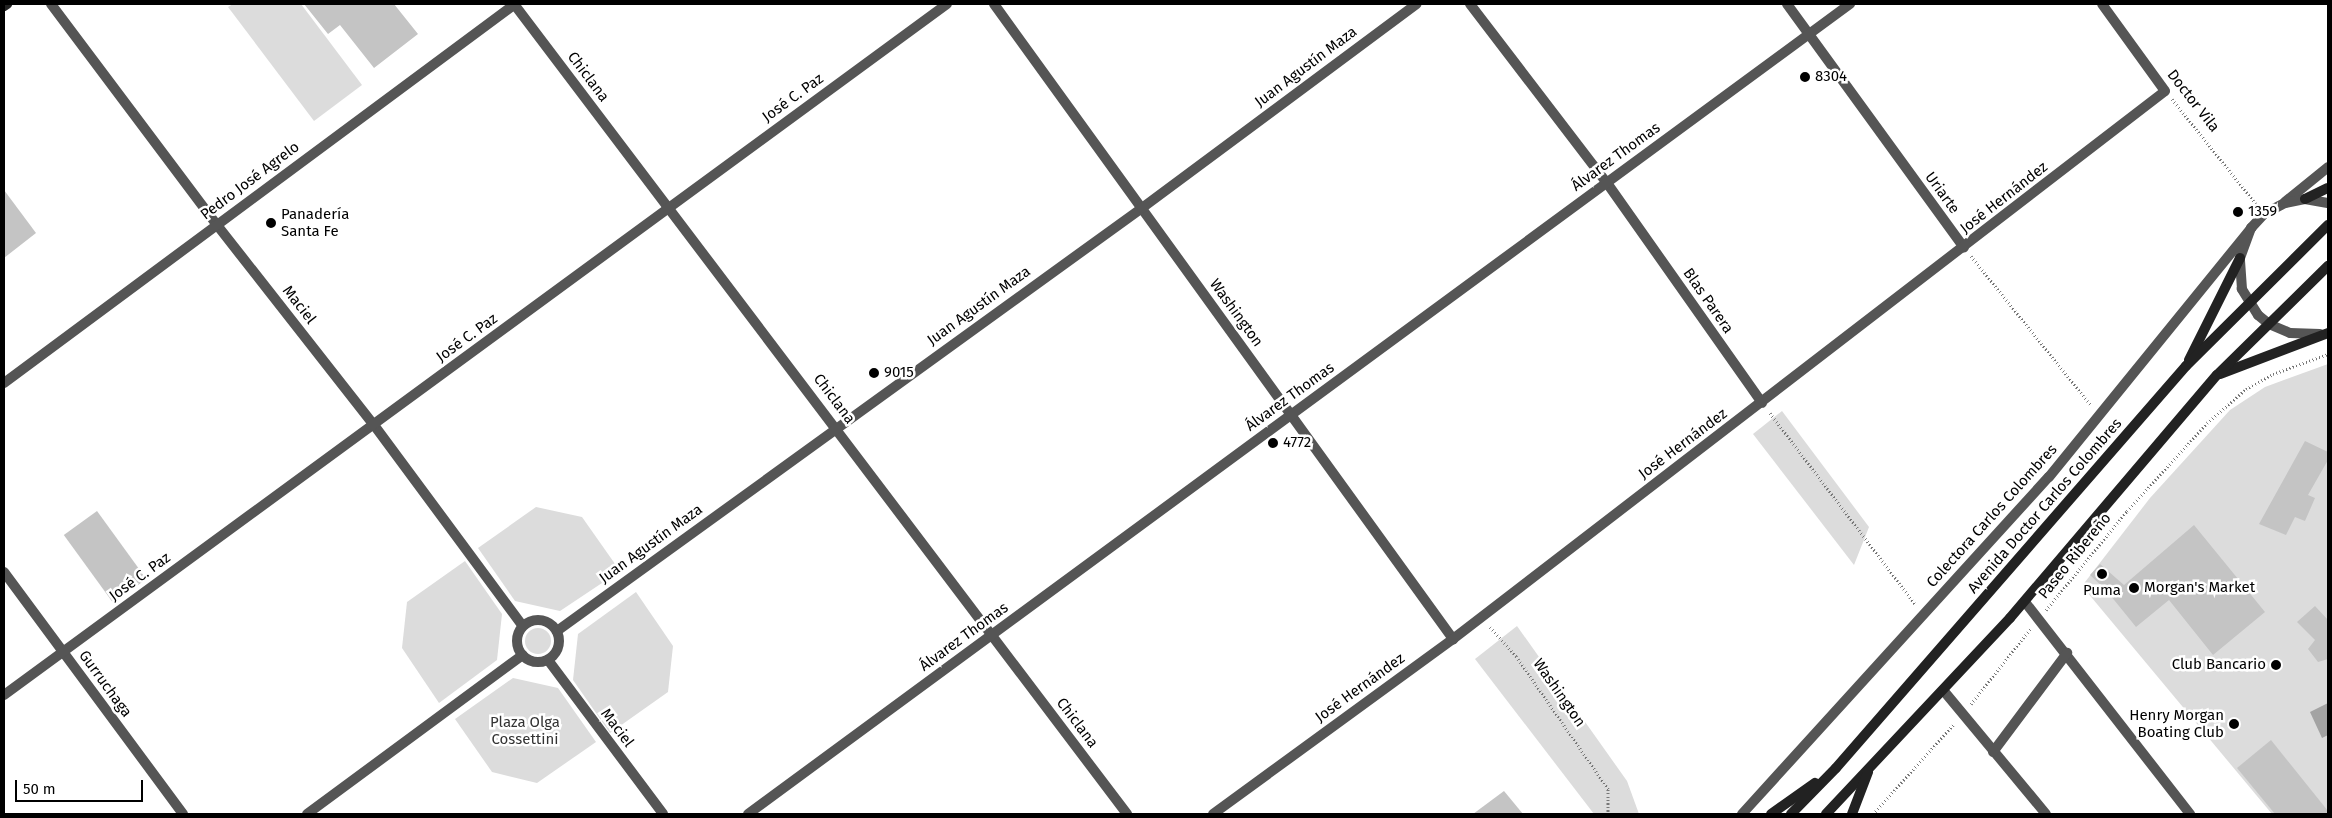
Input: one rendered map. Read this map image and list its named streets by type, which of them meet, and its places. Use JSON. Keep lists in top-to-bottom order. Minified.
{"streets":{"main road":["Avenida Doctor Carlos Colombres"],"street":["Juan Agustín Maza","Chiclana","José C. Paz","Doctor Vila","Álvarez Thomas","Pedro José Agrelo","Uriarte","José Hernández","Blas Parera","Maciel","Washington","Colectora Carlos Colombres","Gurruchaga"],"path":["Paseo Ribereño"]},"crossings":[["Juan Agustín Maza","Chiclana"],["Juan Agustín Maza","Maciel"],["Juan Agustín Maza","Washington"],["Chiclana","José C. Paz"],["Chiclana","Álvarez Thomas"],["Chiclana","Pedro José Agrelo"],["José C. Paz","Maciel"],["José C. Paz","Gurruchaga"],["Doctor Vila","José Hernández"],["Doctor Vila","Colectora Carlos Colombres"],["Álvarez Thomas","Uriarte"],["Álvarez Thomas","Blas Parera"],["Álvarez Thomas","Washington"],["Pedro José Agrelo","Maciel"],["Uriarte","José Hernández"],["José Hernández","Blas Parera"],["José Hernández","Washington"]],"parks":["Plaza Olga Cossettini"],"places":["8304","1359","Panadería Santa Fe","9015","4772","Puma","Morgan's Market","Club Bancario","Henry Morgan Boating Club"],"scale_bar":"50 m"}
